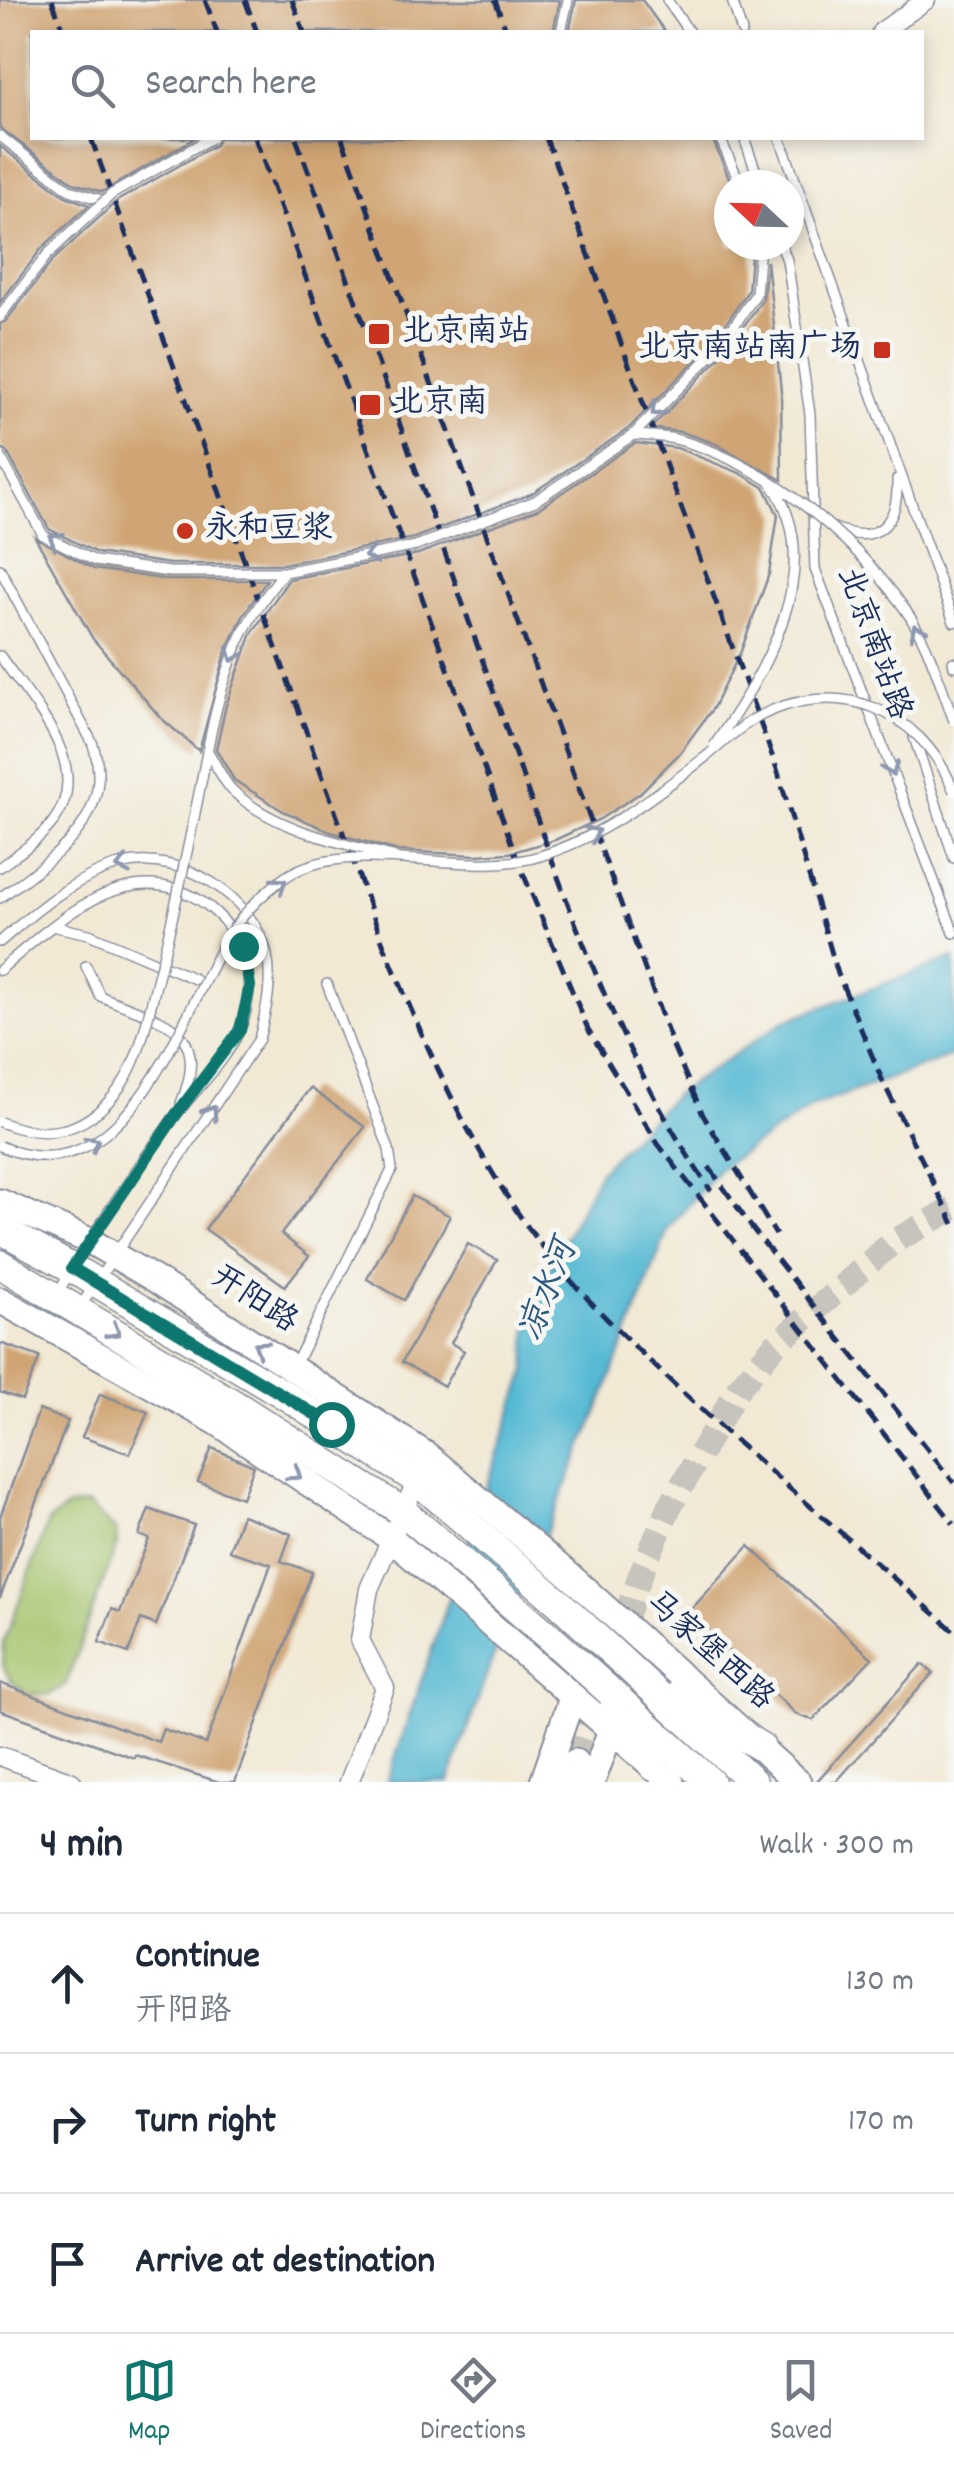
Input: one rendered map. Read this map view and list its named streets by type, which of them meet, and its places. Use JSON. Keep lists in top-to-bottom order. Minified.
{"streets":{"main road":["开阳路","马家堡西路"],"lane":["北京南站路"]},"crossings":[["开阳路","马家堡西路"]],"water":["凉水河"],"places":{"transit":["北京南站","北京南站南广场","北京南"],"other":["永和豆浆"]},"north":"left","page":{"search":"Search here","heading":["4 min","Walk · 300 m"],"list":[["Continue","开阳路","130 m"],["Turn right","170 m"],"Arrive at destination"],"nav":["Map","Directions","Saved"]}}
